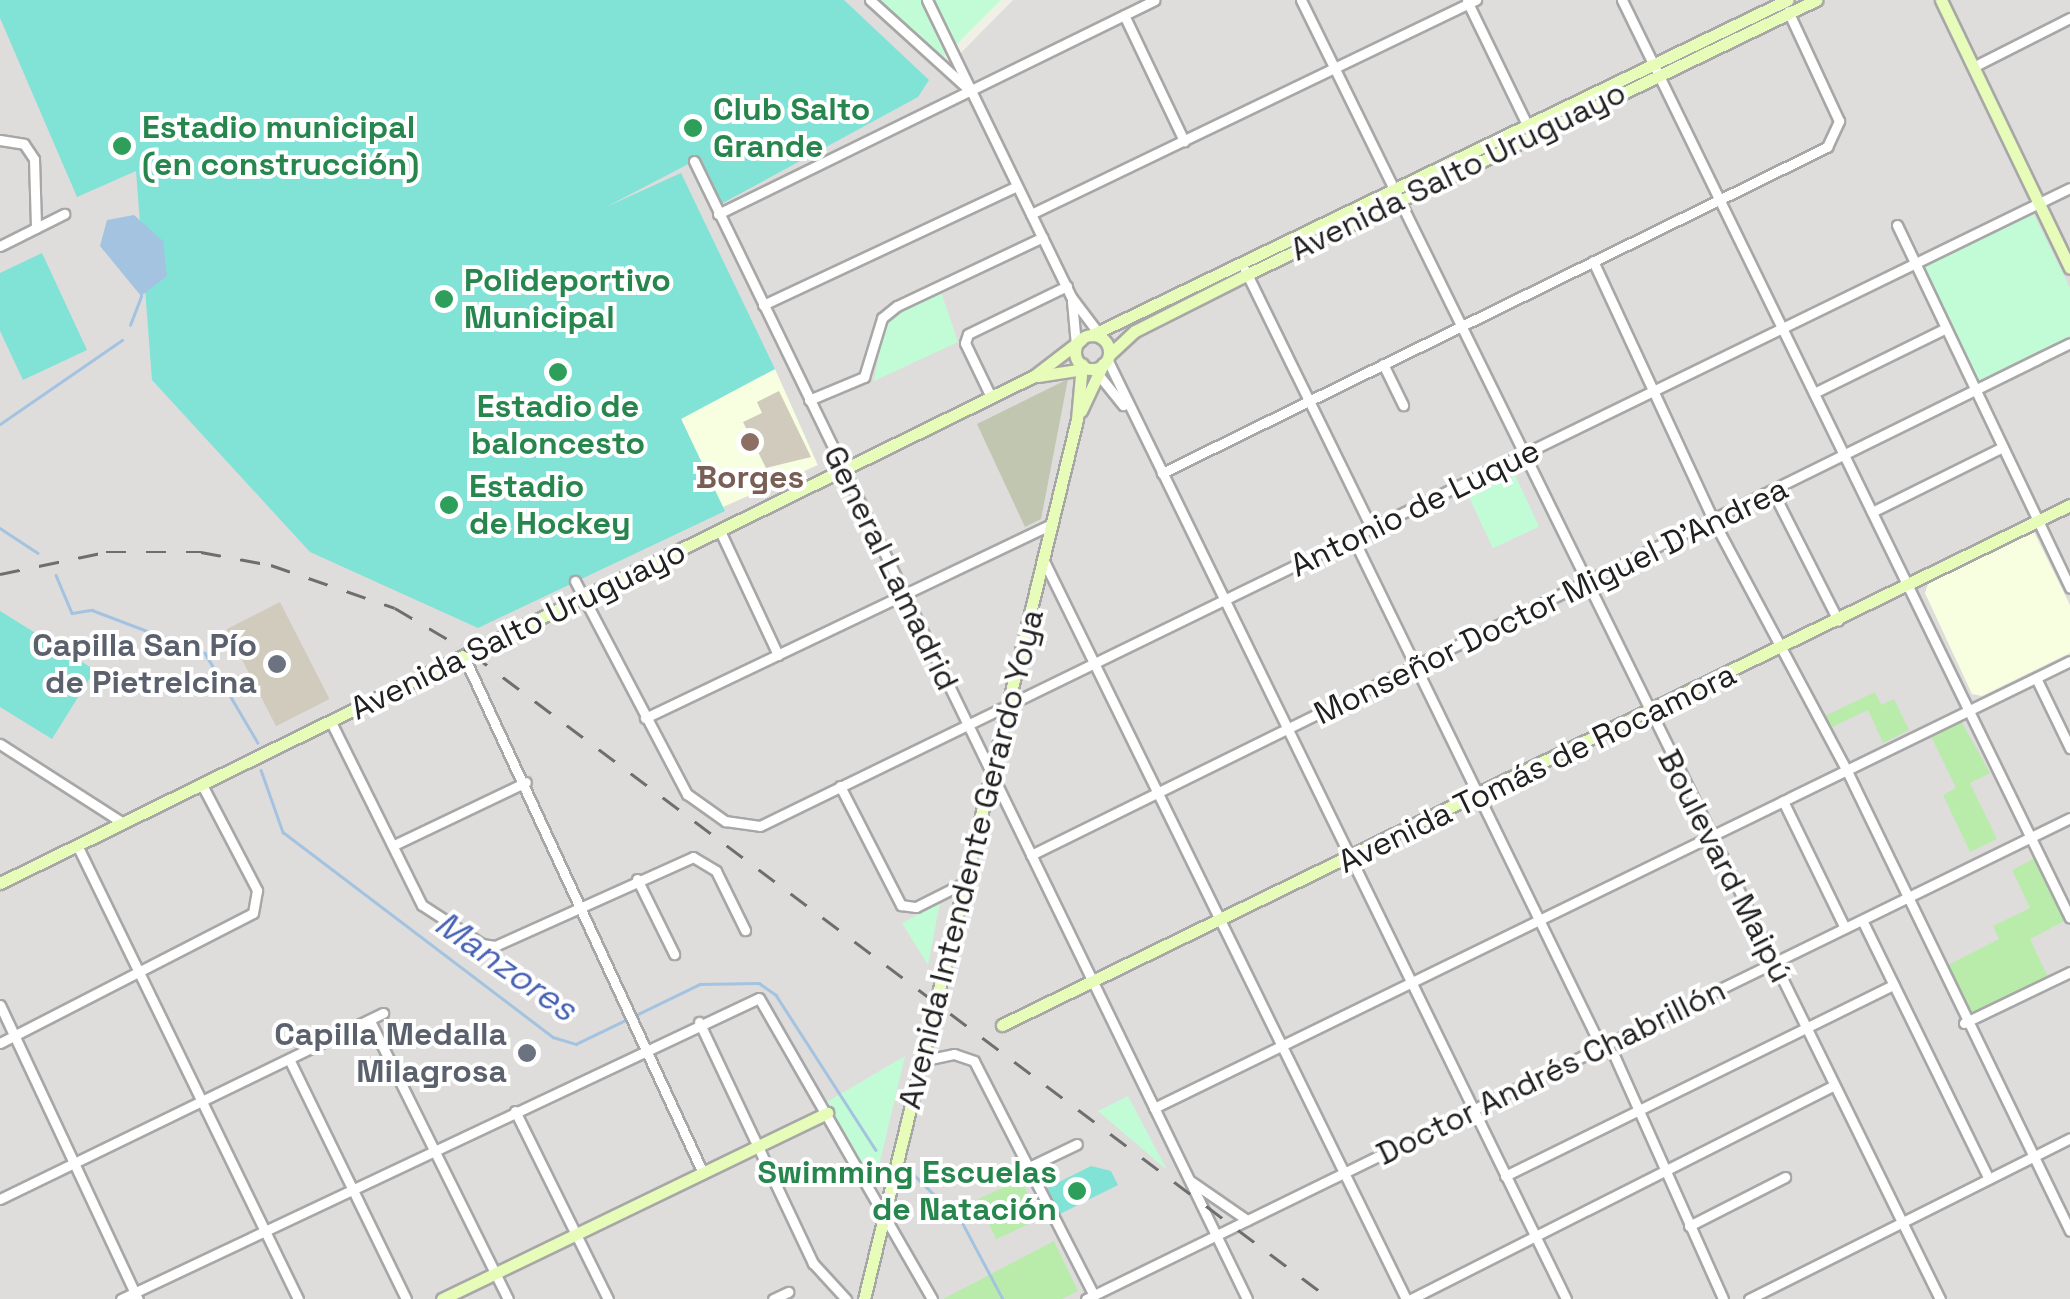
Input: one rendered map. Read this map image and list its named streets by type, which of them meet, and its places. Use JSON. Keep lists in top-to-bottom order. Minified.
{"streets":{"main road":["Avenida Salto Uruguayo","Avenida Tomás de Rocamora","Avenida Intendente Gerardo Yoya"],"street":["Antonio de Luque","General Lamadrid","Monseñor Doctor Miguel D'Andrea","Boulevard Maipú","Doctor Andrés Chabrillón"]},"crossings":[["Avenida Salto Uruguayo","General Lamadrid"],["Avenida Salto Uruguayo","Avenida Intendente Gerardo Yoya"],["Avenida Salto Uruguayo","Boulevard Maipú"],["Antonio de Luque","General Lamadrid"],["Antonio de Luque","Avenida Intendente Gerardo Yoya"],["Antonio de Luque","Boulevard Maipú"],["General Lamadrid","Monseñor Doctor Miguel D'Andrea"],["General Lamadrid","Avenida Tomás de Rocamora"],["General Lamadrid","Avenida Intendente Gerardo Yoya"],["General Lamadrid","Doctor Andrés Chabrillón"],["Monseñor Doctor Miguel D'Andrea","Boulevard Maipú"],["Avenida Tomás de Rocamora","Boulevard Maipú"],["Boulevard Maipú","Doctor Andrés Chabrillón"]],"water":["Manzores"],"places":["Club Salto Grande","Estadio municipal (en construcción)","Polideportivo Municipal","Estadio de baloncesto","Borges","Estadio de Hockey","Capilla San Pío de Pietrelcina","Capilla Medalla Milagrosa","Swimming Escuelas de Natación"]}
